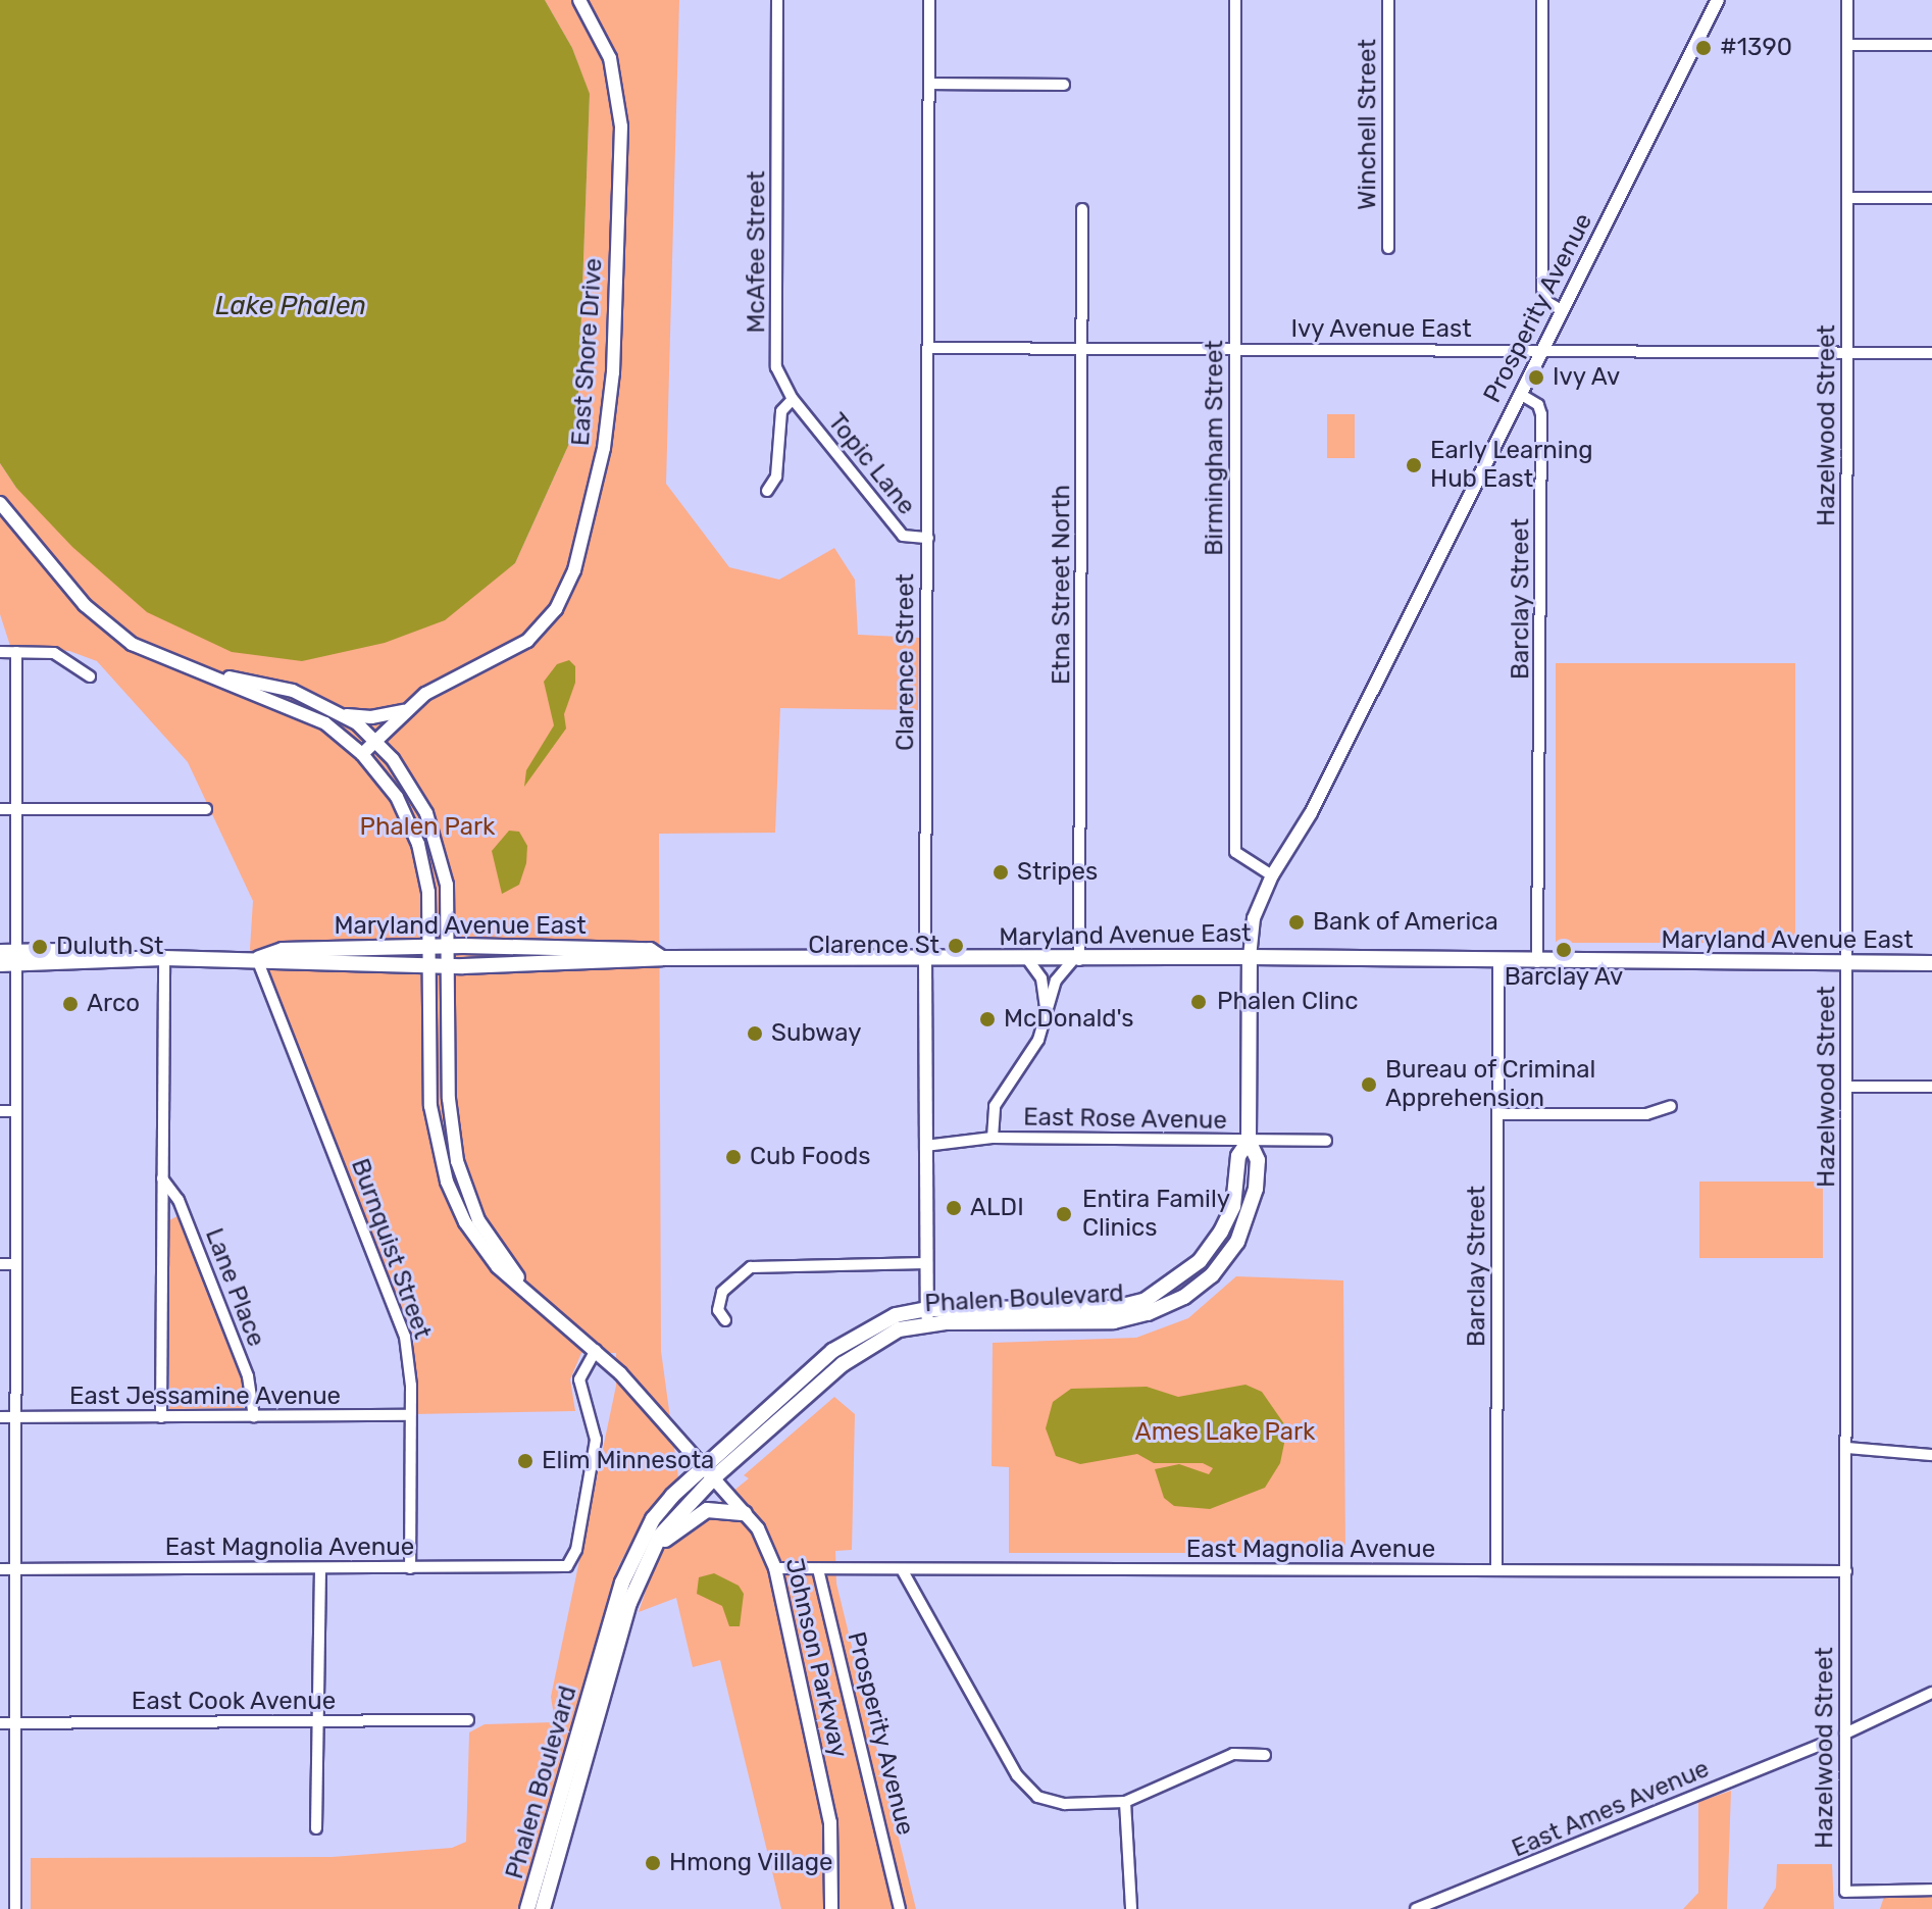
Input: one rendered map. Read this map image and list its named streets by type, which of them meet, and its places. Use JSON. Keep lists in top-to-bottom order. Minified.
{"streets":{"main road":["Maryland Avenue East","Phalen Boulevard"],"street":["Winchell Street","McAfee Street","Prosperity Avenue","Ivy Avenue East","East Shore Drive","Hazelwood Street","Birmingham Street","Topic Lane","Etna Street North","Barclay Street","Clarence Street","East Rose Avenue","Burnquist Street","Lane Place","East Jessamine Avenue","East Magnolia Avenue","Johnson Parkway","East Cook Avenue","East Ames Avenue"]},"crossings":[["McAfee Street","Topic Lane"],["Prosperity Avenue","Ivy Avenue East"],["Prosperity Avenue","Birmingham Street"],["Prosperity Avenue","Barclay Street"],["Prosperity Avenue","Maryland Avenue East"],["Prosperity Avenue","Phalen Boulevard"],["Prosperity Avenue","East Magnolia Avenue"],["Ivy Avenue East","Hazelwood Street"],["Ivy Avenue East","Birmingham Street"],["Ivy Avenue East","Etna Street North"],["Ivy Avenue East","Clarence Street"],["East Shore Drive","Johnson Parkway"],["Hazelwood Street","Maryland Avenue East"],["Hazelwood Street","East Magnolia Avenue"],["Topic Lane","Clarence Street"],["Etna Street North","Maryland Avenue East"],["Barclay Street","Maryland Avenue East"],["Barclay Street","East Magnolia Avenue"],["Clarence Street","Maryland Avenue East"],["Clarence Street","East Rose Avenue"],["Clarence Street","Phalen Boulevard"],["Maryland Avenue East","Burnquist Street"],["Maryland Avenue East","Lane Place"],["Maryland Avenue East","Phalen Boulevard"],["Maryland Avenue East","Johnson Parkway"],["East Rose Avenue","Phalen Boulevard"],["Burnquist Street","East Jessamine Avenue"],["Burnquist Street","East Magnolia Avenue"],["Lane Place","East Jessamine Avenue"],["Phalen Boulevard","Johnson Parkway"],["East Magnolia Avenue","Johnson Parkway"]],"water":["Lake Phalen"],"parks":["Phalen Park","Ames Lake Park"],"places":["#1390","Ivy Av","Early Learning Hub East","Stripes","Bank of America","Clarence St","Duluth St","Barclay Av","Phalen Clinc","Arco","McDonald's","Subway","Bureau of Criminal Apprehension","Cub Foods","ALDI","Entira Family Clinics","Elim Minnesota","Hmong Village"]}
